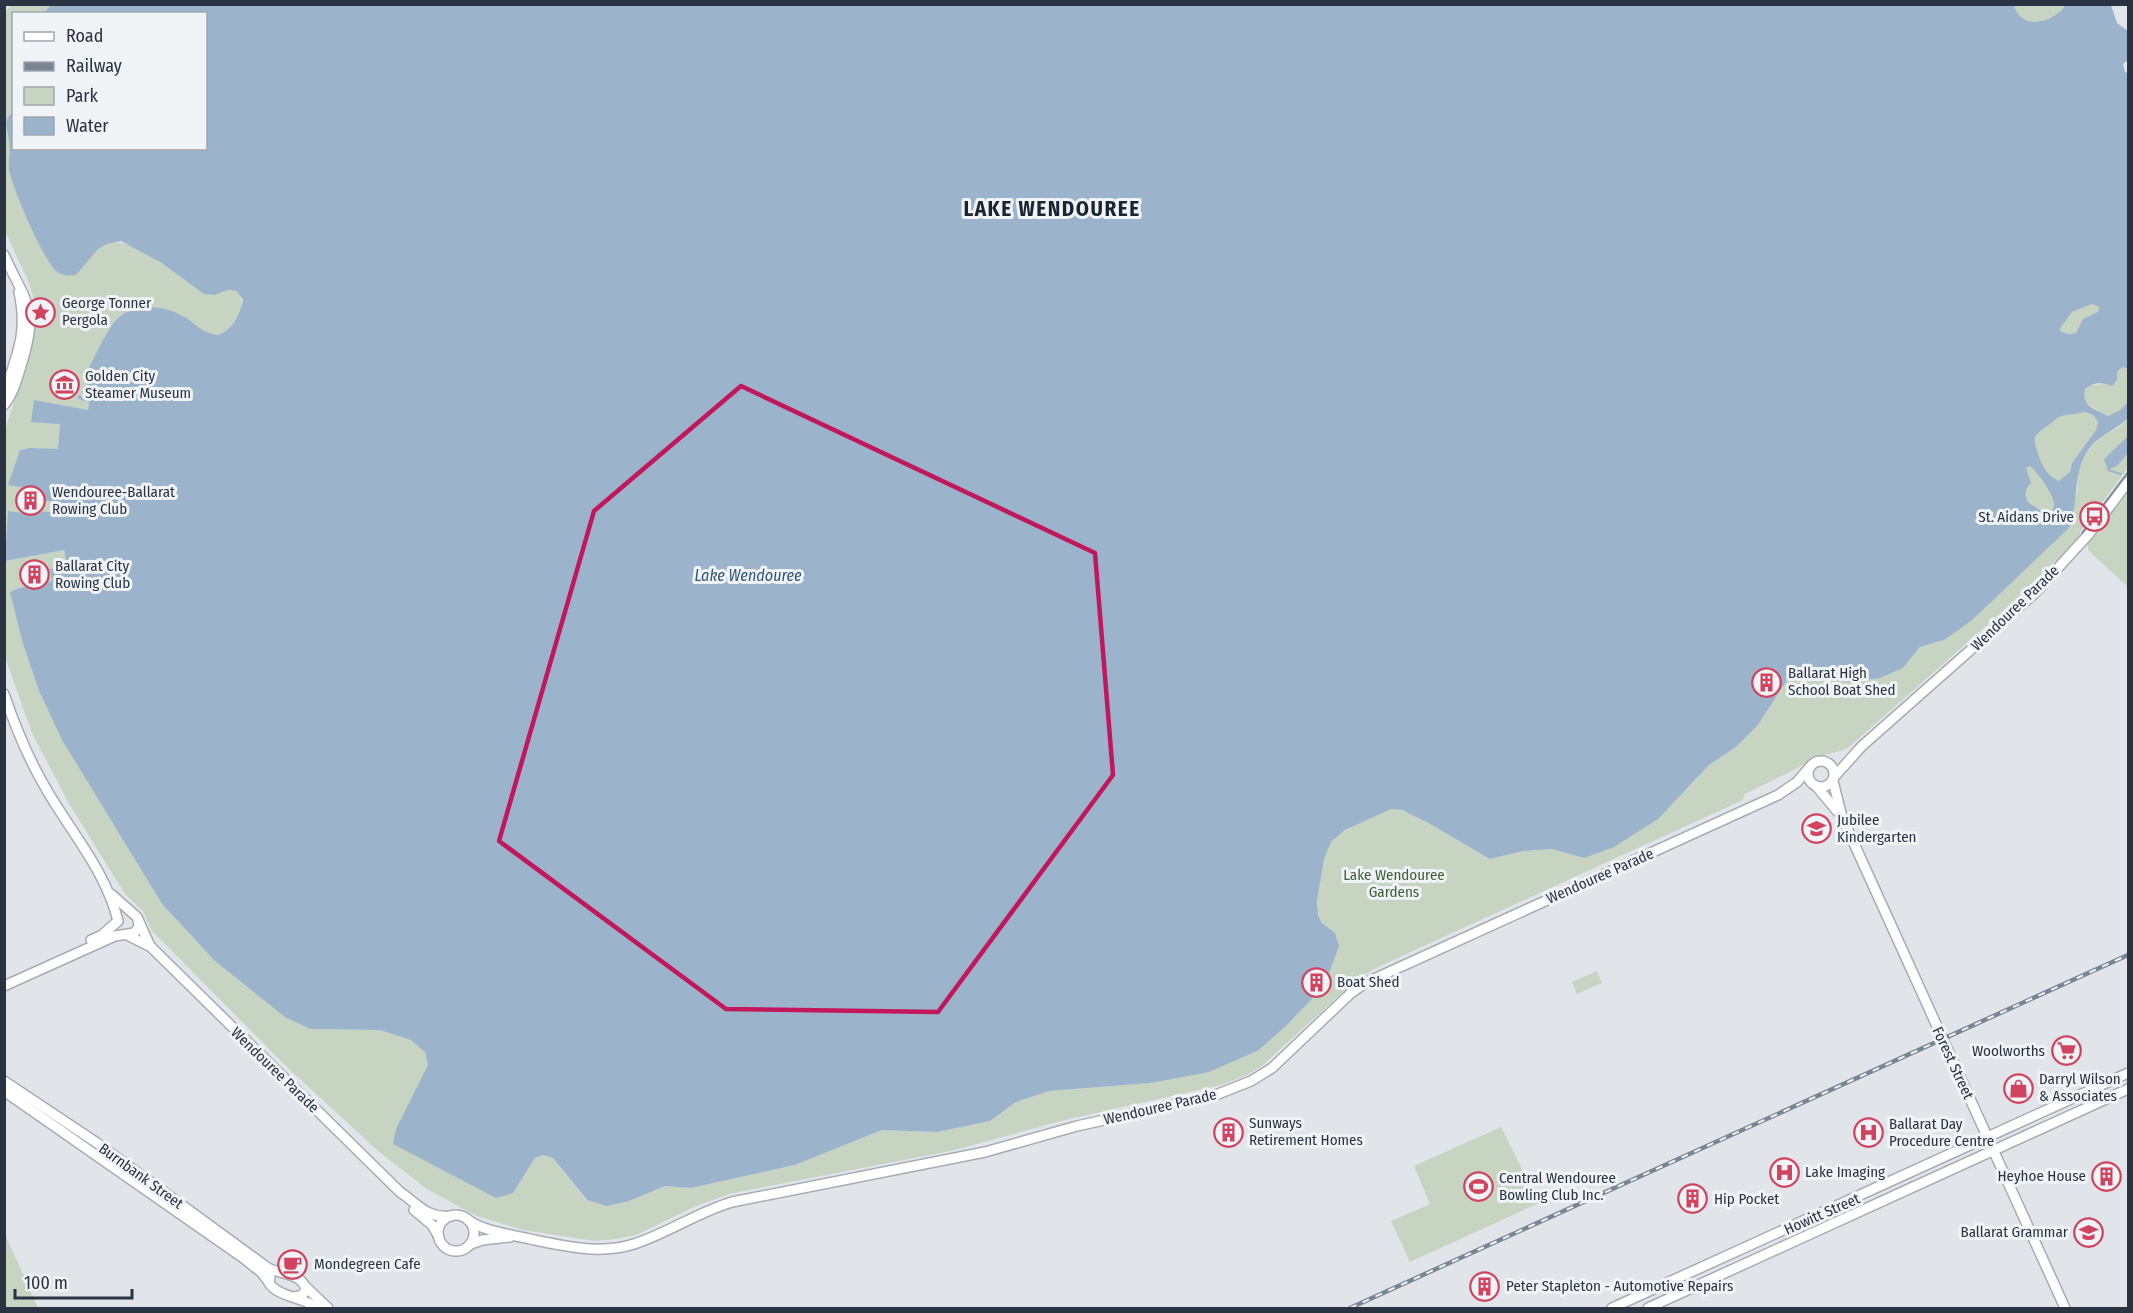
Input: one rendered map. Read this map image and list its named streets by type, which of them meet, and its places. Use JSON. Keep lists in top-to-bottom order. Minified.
{"streets":{"street":["Wendouree Parade","Forest Street","Burnbank Street","Howitt Street"]},"crossings":[["Wendouree Parade","Forest Street"],["Forest Street","Howitt Street"]],"districts":["LAKE WENDOUREE"],"water":["Lake Wendouree"],"parks":["Lake Wendouree Gardens"],"places":{"place":["George Tonner Pergola"],"museum":["Golden City Steamer Museum"],"building":["Wendouree-Ballarat Rowing Club","Ballarat City Rowing Club","Ballarat High School Boat Shed","Boat Shed","Sunways Retirement Homes","Heyhoe House","Hip Pocket","Peter Stapleton - Automotive Repairs"],"bus stop":["St. Aidans Drive"],"school or university":["Jubilee Kindergarten","Ballarat Grammar"],"supermarket":["Woolworths"],"shop":["Darryl Wilson & Associates"],"hospital":["Ballarat Day Procedure Centre","Lake Imaging"],"sports":["Central Wendouree Bowling Club Inc."],"cafe":["Mondegreen Cafe"]},"legend":["Road","Railway","Park","Water"],"scale_bar":"100 m"}
